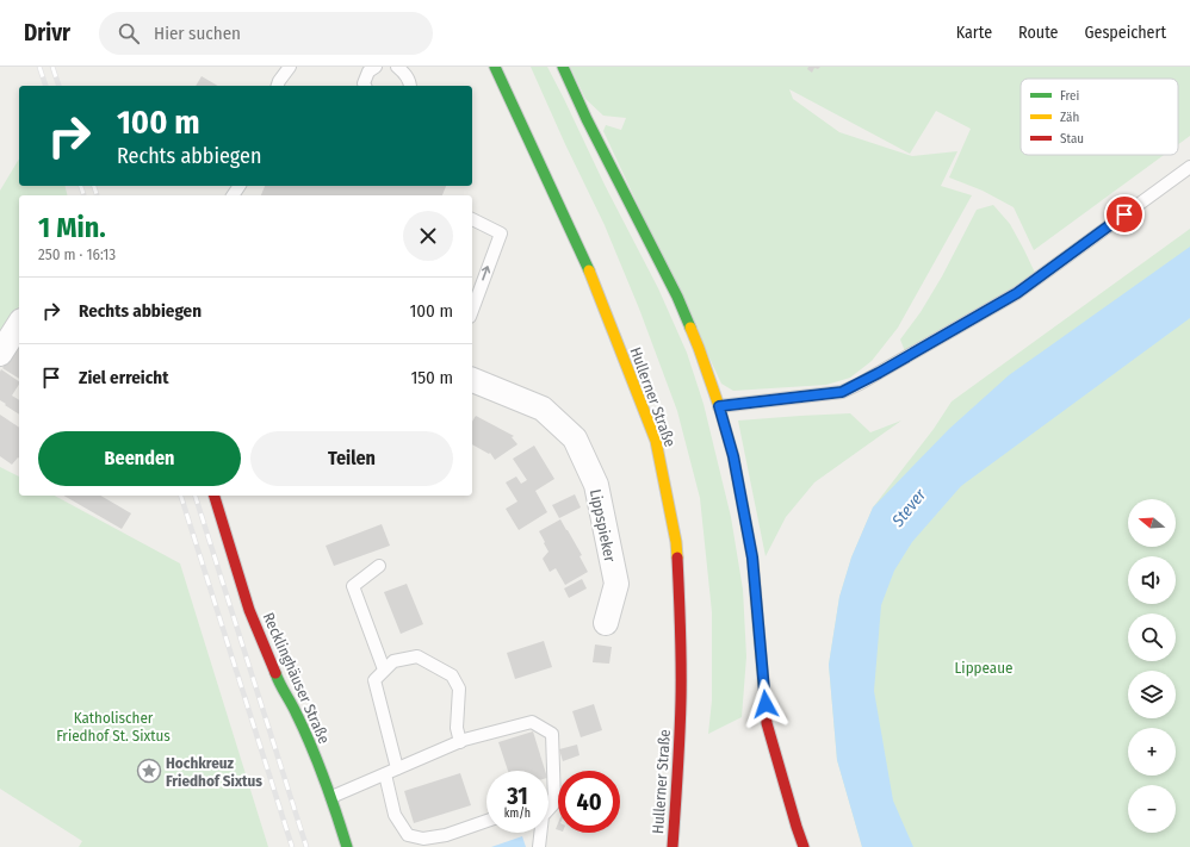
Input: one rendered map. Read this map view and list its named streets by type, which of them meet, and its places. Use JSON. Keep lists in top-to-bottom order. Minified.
{"streets":{"street":["Hullerner Straße","Lippspieker","Recklinghäuser Straße"]},"water":["Stever"],"parks":["Lippeaue","Katholischer Friedhof St. Sixtus"],"places":{"place":["Hochkreuz Friedhof Sixtus"]},"legend":["Frei","Zäh","Stau"],"north":"left","page":{"header":"Drivr","search":"Hier suchen","nav":["Karte","Route","Gespeichert"],"turn":["100 m","Rechts abbiegen"],"heading":["1 Min.","250 m · 16:13"],"list":[{"name":"Rechts abbiegen","value":"100 m"},{"name":"Ziel erreicht","value":"150 m"}],"buttons":["Beenden","Teilen"],"map_buttons":["+","−"],"speed":"31 km/h","limit":"40"}}
